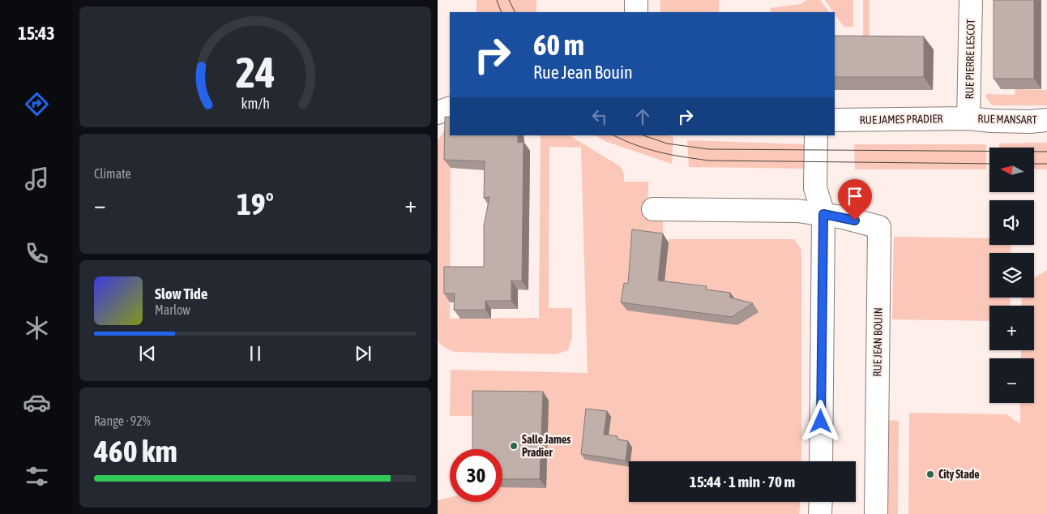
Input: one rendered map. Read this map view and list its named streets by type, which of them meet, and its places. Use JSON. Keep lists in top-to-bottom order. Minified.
{"streets":{"street":["RUE PIERRE LESCOT","RUE JAMES PRADIER","RUE MANSART","RUE JEAN BOUIN"]},"crossings":[["RUE PIERRE LESCOT","RUE JAMES PRADIER"],["RUE PIERRE LESCOT","RUE MANSART"],["RUE JAMES PRADIER","RUE MANSART"]],"places":["Salle James Pradier","City Stade"],"north":"left","page":{"tabs":"15:43","turn":["60 m","Rue Jean Bouin"],"tile":["Climate",["Range · 92%","460 km"]],"map_buttons":["+","−"],"heat":["−","19°","+"],"song":["Slow Tide","Marlow"],"limit":"30","trip":"15:44 · 1 min · 70 m","gauge":["24","km/h"]}}
